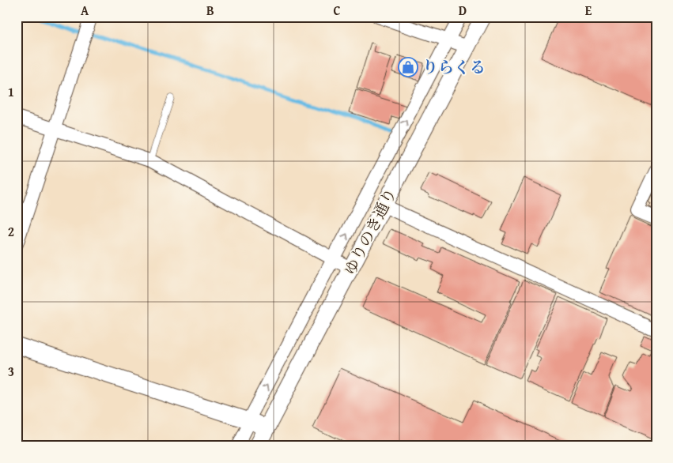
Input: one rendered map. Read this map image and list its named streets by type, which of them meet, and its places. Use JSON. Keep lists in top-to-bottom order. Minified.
{"streets":{"street":["ゆりのき通り"]},"places":{"shop":["りらくる"]},"grid":{"columns":["A","B","C","D","E"],"rows":["1","2","3"]}}
